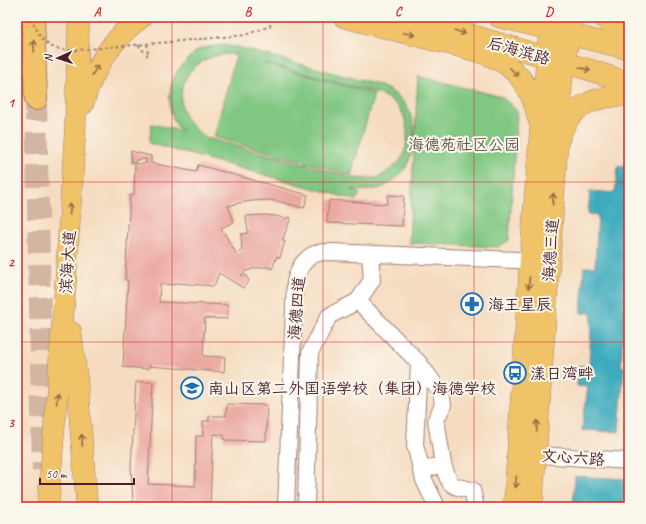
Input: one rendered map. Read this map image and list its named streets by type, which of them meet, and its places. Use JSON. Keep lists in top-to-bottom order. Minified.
{"streets":{"main road":["后海滨路","海德三道","滨海大道"],"street":["海德四道","文心六路"]},"crossings":[["后海滨路","海德三道"],["海德三道","海德四道"],["海德三道","文心六路"]],"parks":["海德苑社区公园"],"places":{"pharmacy":["海王星辰"],"bus stop":["漾日湾畔"],"school or university":["南山区第二外国语学校（集团）海德学校"]},"scale_bar":"50 m","north":"left","grid":{"columns":["A","B","C","D"],"rows":["1","2","3"]}}
